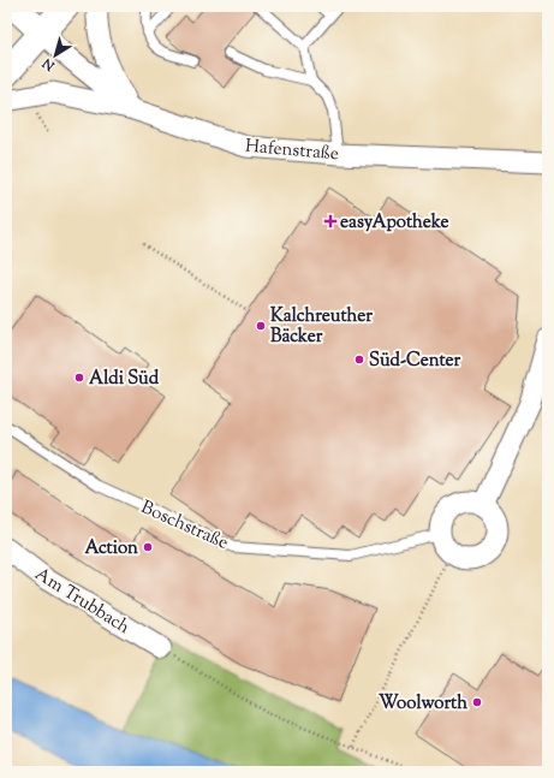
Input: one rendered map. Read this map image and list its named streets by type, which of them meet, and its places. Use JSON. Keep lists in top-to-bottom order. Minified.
{"streets":{"street":["Hafenstraße","Am Trubbach"],"lane":["Boschstraße"]},"places":{"health":["easyApotheke"],"other":["Kalchreuther Bäcker","Süd-Center","Aldi Süd","Action","Woolworth"]},"north":"bottom left"}
